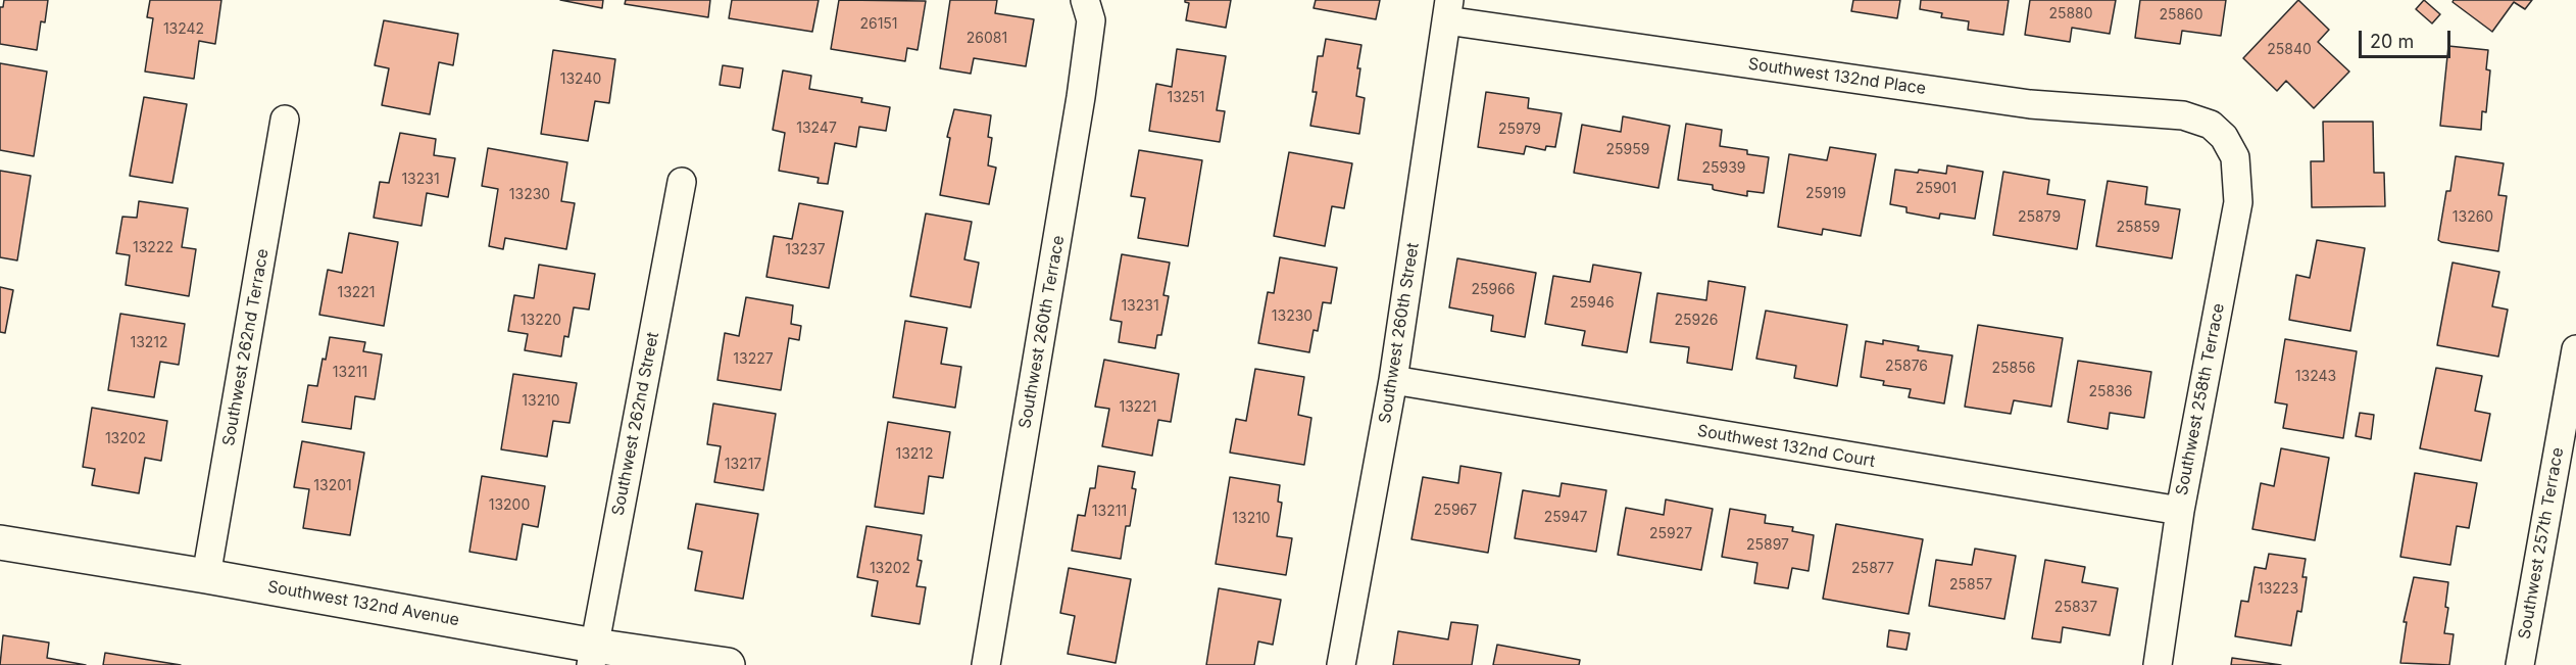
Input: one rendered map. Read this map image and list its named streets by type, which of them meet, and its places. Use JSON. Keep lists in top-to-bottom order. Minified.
{"streets":{"street":["Southwest 132nd Place","Southwest 260th Terrace","Southwest 260th Street","Southwest 262nd Terrace","Southwest 258th Terrace","Southwest 262nd Street","Southwest 132nd Court","Southwest 257th Terrace","Southwest 132nd Avenue"]},"crossings":[["Southwest 132nd Place","Southwest 260th Street"],["Southwest 132nd Place","Southwest 258th Terrace"],["Southwest 260th Street","Southwest 132nd Court"],["Southwest 262nd Terrace","Southwest 132nd Avenue"],["Southwest 258th Terrace","Southwest 132nd Court"],["Southwest 262nd Street","Southwest 132nd Avenue"]],"house_numbers":["25880","25860","26151","13242","26081","25840","13240","13251","13247","25979","25959","25939","13231","25901","25919","13230","25879","13260","25859","13222","13237","25966","13221","25946","13231","13230","13220","25926","13212","13227","25876","25856","13211","13243","25836","13210","13221","13202","13212","13217","13201","13200","25967","13211","25947","13210","25927","25897","13202","25877","25857","13223","25837"],"scale_bar":"20 m"}
